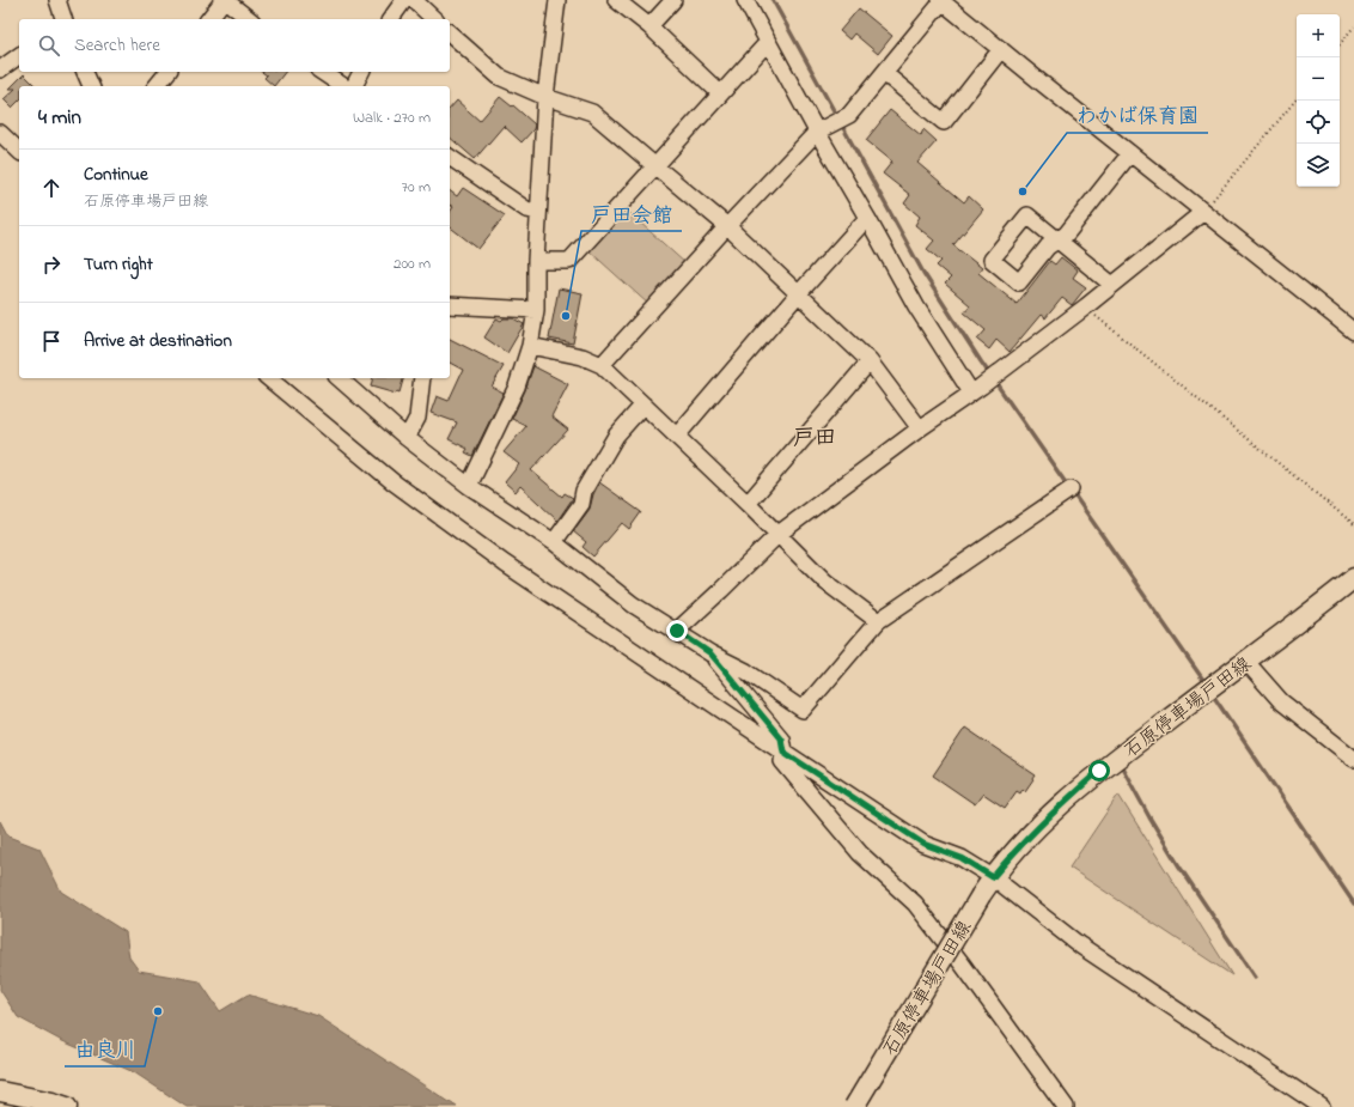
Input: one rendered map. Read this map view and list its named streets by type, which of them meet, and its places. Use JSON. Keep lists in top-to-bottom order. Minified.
{"streets":{"main road":["石原停車場戸田線"]},"districts":["戸田"],"places":["わかば保育園","戸田会館","由良川"],"page":{"map_buttons":["+","−"],"search":"Search here","heading":["4 min","Walk · 270 m"],"list":[["Continue","石原停車場戸田線","70 m"],["Turn right","200 m"],"Arrive at destination"]}}
